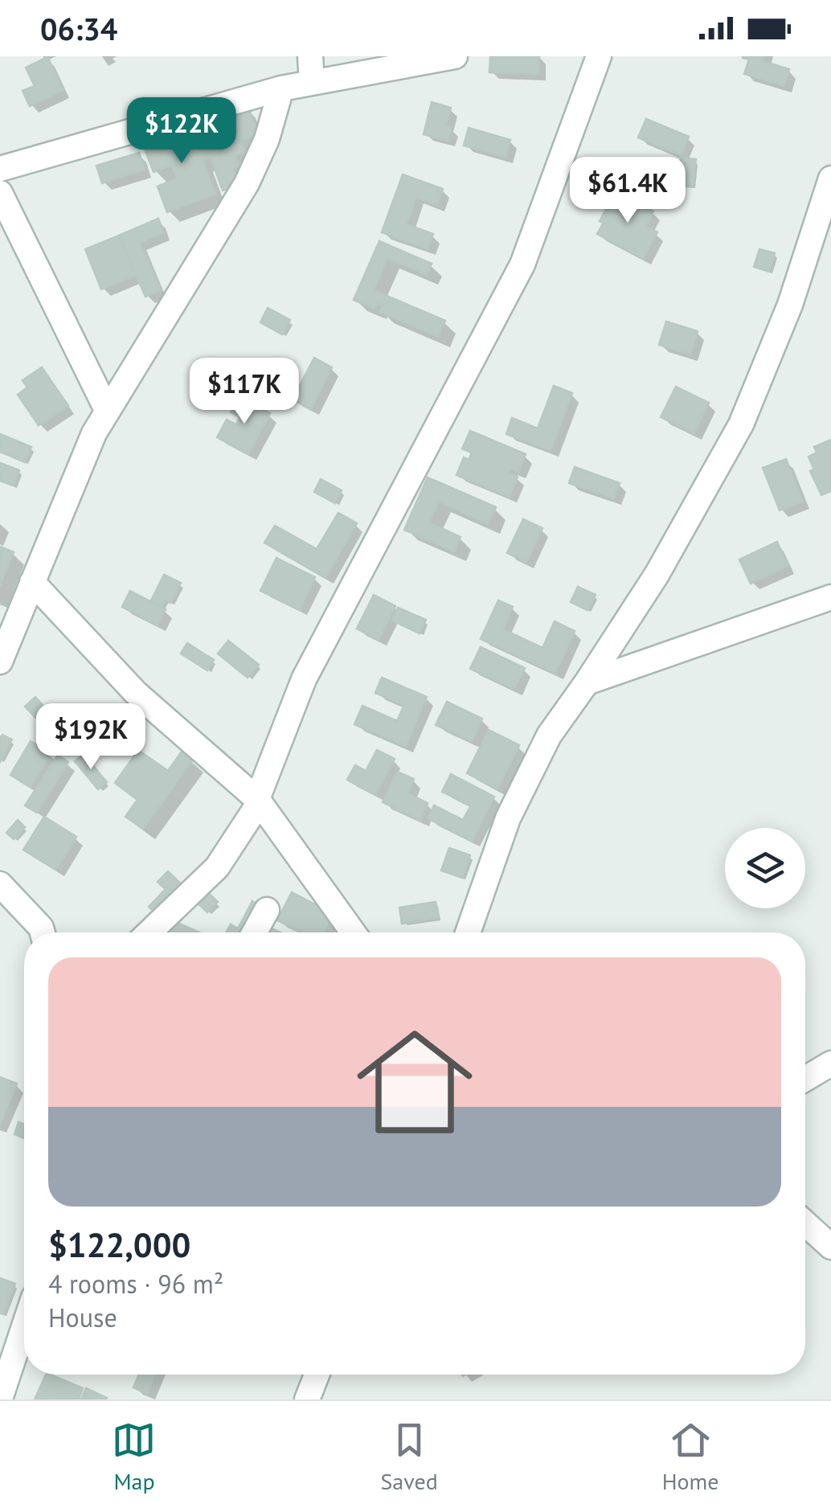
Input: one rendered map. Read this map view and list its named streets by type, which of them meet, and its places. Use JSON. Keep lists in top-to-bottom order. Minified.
{"page":{"status":"06:34","price":["$122K","$61.4K","$117K","$192K"],"list":[{"name":"$122,000","note":"4 rooms · 96 m² · House"}],"tabs":["Map","Saved","Home"]}}
